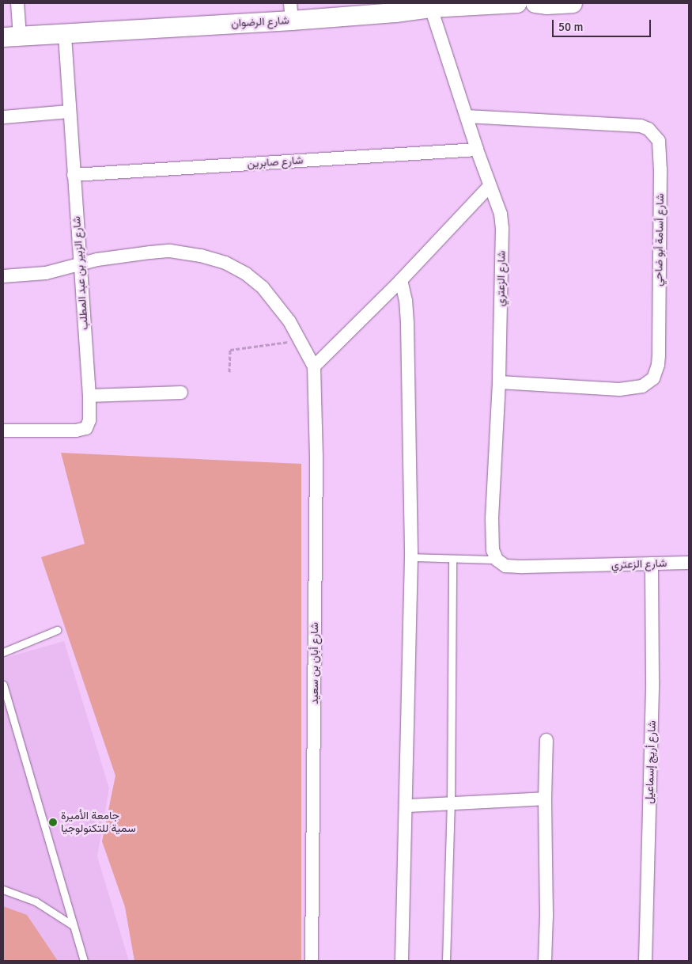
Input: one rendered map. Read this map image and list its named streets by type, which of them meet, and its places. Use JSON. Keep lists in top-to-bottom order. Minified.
{"streets":{"main road":["شارع الرضوان"],"street":["شارع صابرين","شارع أسامة أبو ضاحي","شارع الزبير بن عبد المطلب","شارع الزعتري","شارع أبان بن سعيد","شارع أريج إسماعيل"]},"crossings":[["شارع الرضوان","شارع الزبير بن عبد المطلب"],["شارع الرضوان","شارع الزعتري"],["شارع صابرين","شارع الزبير بن عبد المطلب"],["شارع صابرين","شارع الزعتري"],["شارع أسامة أبو ضاحي","شارع الزعتري"],["شارع الزعتري","شارع أريج إسماعيل"]],"places":["جامعة الأميرة سمية للتكنولوجيا"],"scale_bar":"50 m"}
